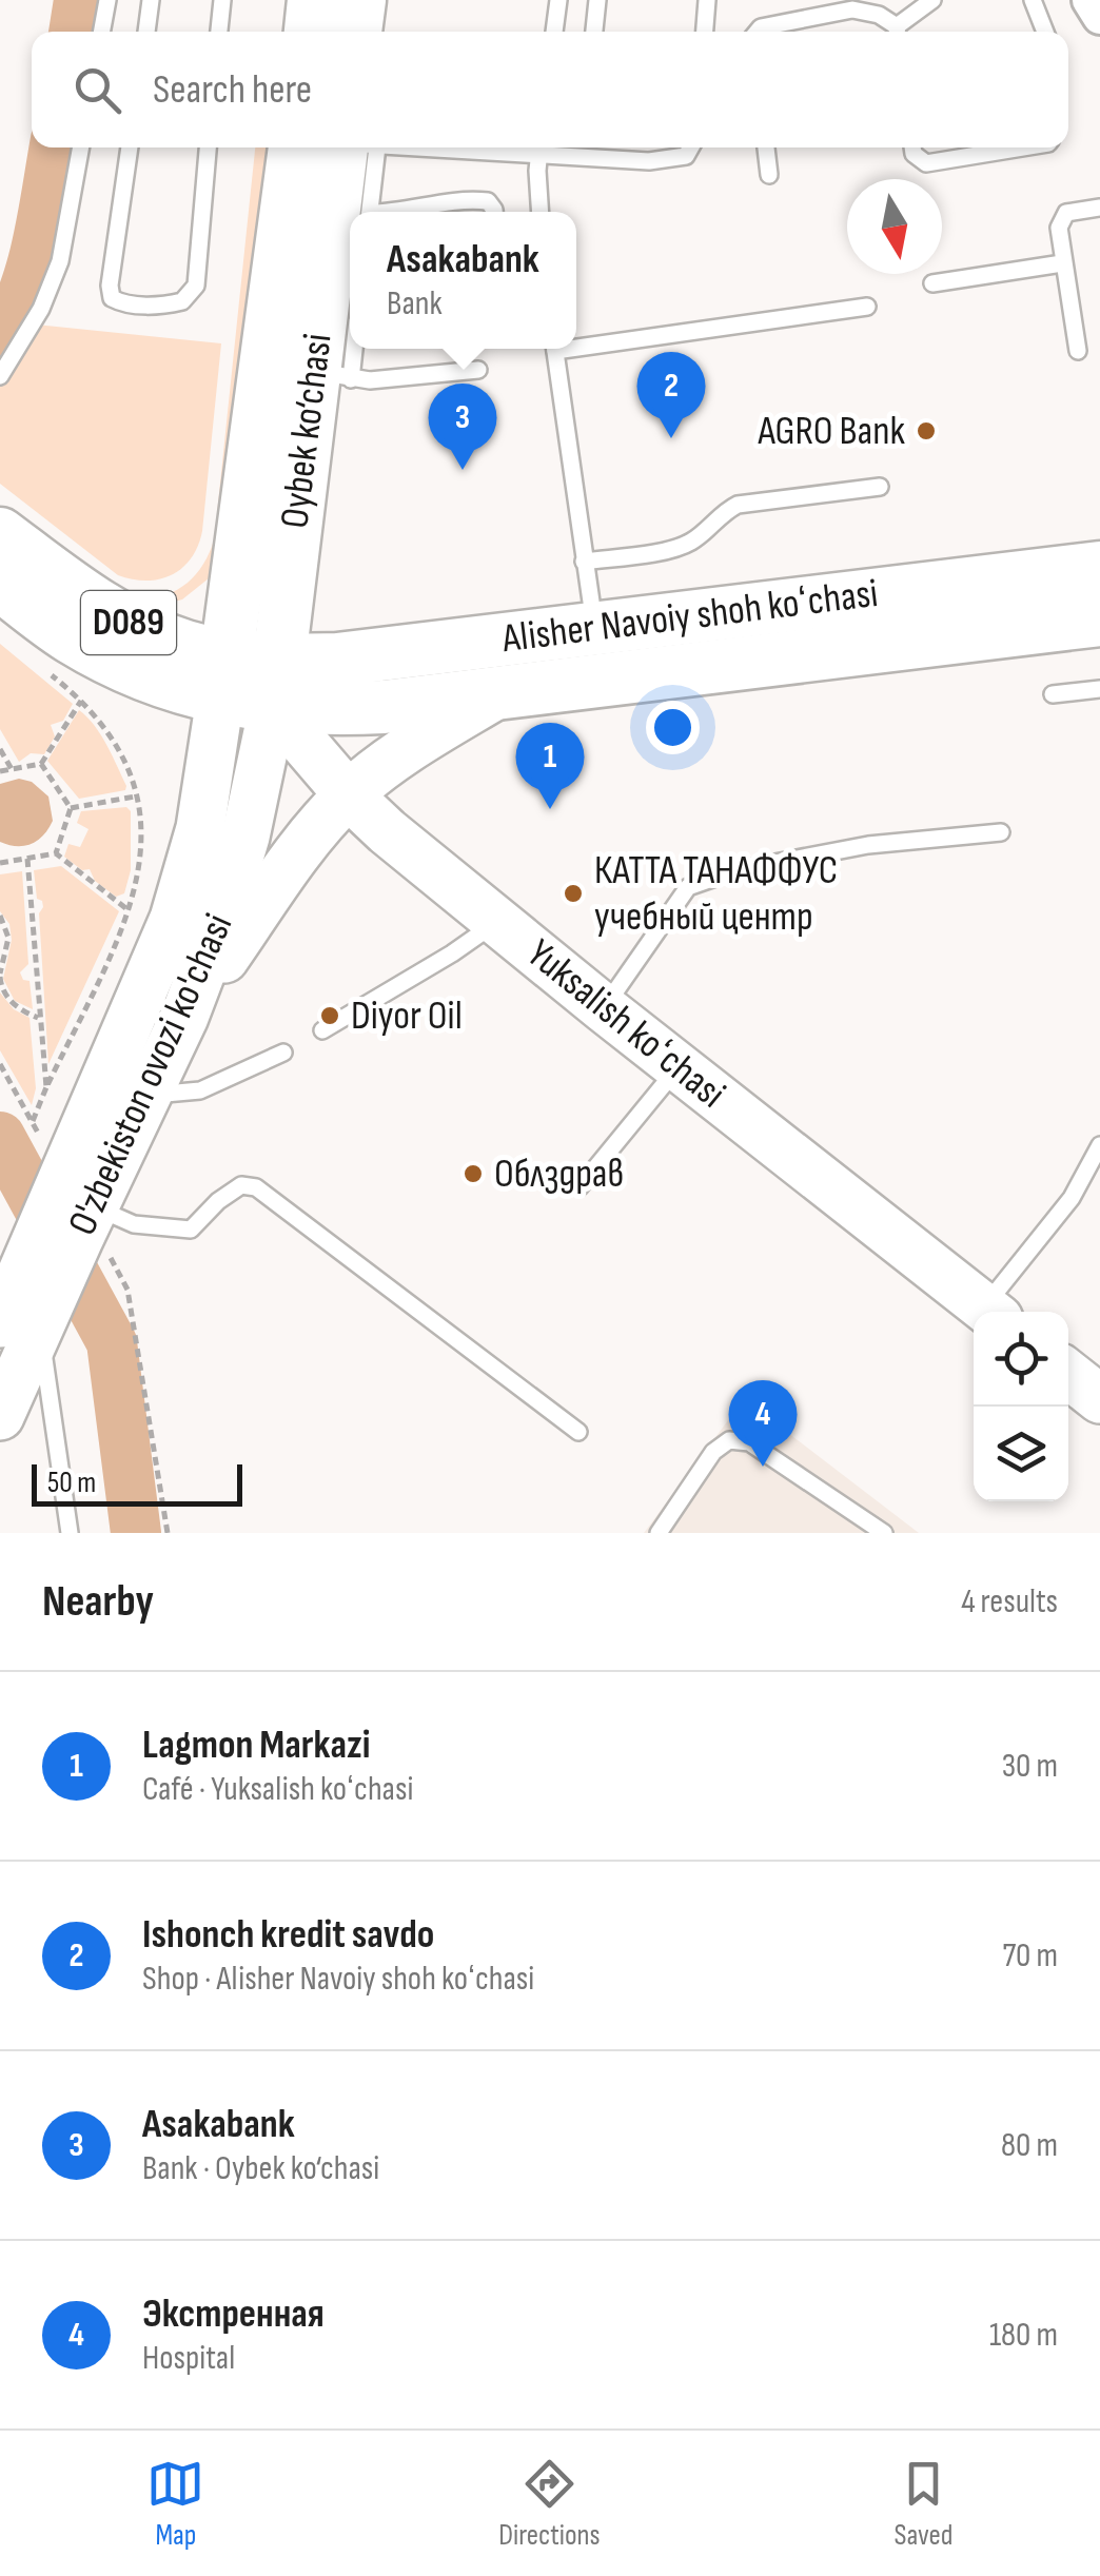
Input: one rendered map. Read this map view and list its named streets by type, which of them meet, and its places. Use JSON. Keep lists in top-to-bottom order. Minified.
{"streets":{"main road":["Oybek ko‘chasi","Alisher Navoiy shoh koʻchasi","D089","Yuksalish koʻchasi","O'zbekiston ovozi ko'chasi"]},"crossings":[["Oybek ko‘chasi","Alisher Navoiy shoh koʻchasi"],["Oybek ko‘chasi","D089"],["Oybek ko‘chasi","Yuksalish koʻchasi"],["Oybek ko‘chasi","O'zbekiston ovozi ko'chasi"],["Alisher Navoiy shoh koʻchasi","D089"],["Alisher Navoiy shoh koʻchasi","Yuksalish koʻchasi"],["Alisher Navoiy shoh koʻchasi","O'zbekiston ovozi ko'chasi"],["D089","Yuksalish koʻchasi"],["D089","O'zbekiston ovozi ko'chasi"],["Yuksalish koʻchasi","O'zbekiston ovozi ko'chasi"]],"places":["AGRO Bank","КАТТА ТАНАФФУС учебный центр","Diyor Oil","Облздрав"],"scale_bar":"50 m","north":"bottom","page":{"search":"Search here","popup":["Asakabank","Bank"],"pins":["2","3","1","4"],"scale":"50 m","heading":["Nearby","4 results"],"list":[{"mark":"1","name":"Lagmon Markazi","note":"Café · Yuksalish koʻchasi","value":"30 m"},{"mark":"2","name":"Ishonch kredit savdo","note":"Shop · Alisher Navoiy shoh koʻchasi","value":"70 m"},{"mark":"3","name":"Asakabank","note":"Bank · Oybek ko‘chasi","value":"80 m"},{"mark":"4","name":"Экстренная","note":"Hospital","value":"180 m"}],"nav":["Map","Directions","Saved"]}}
